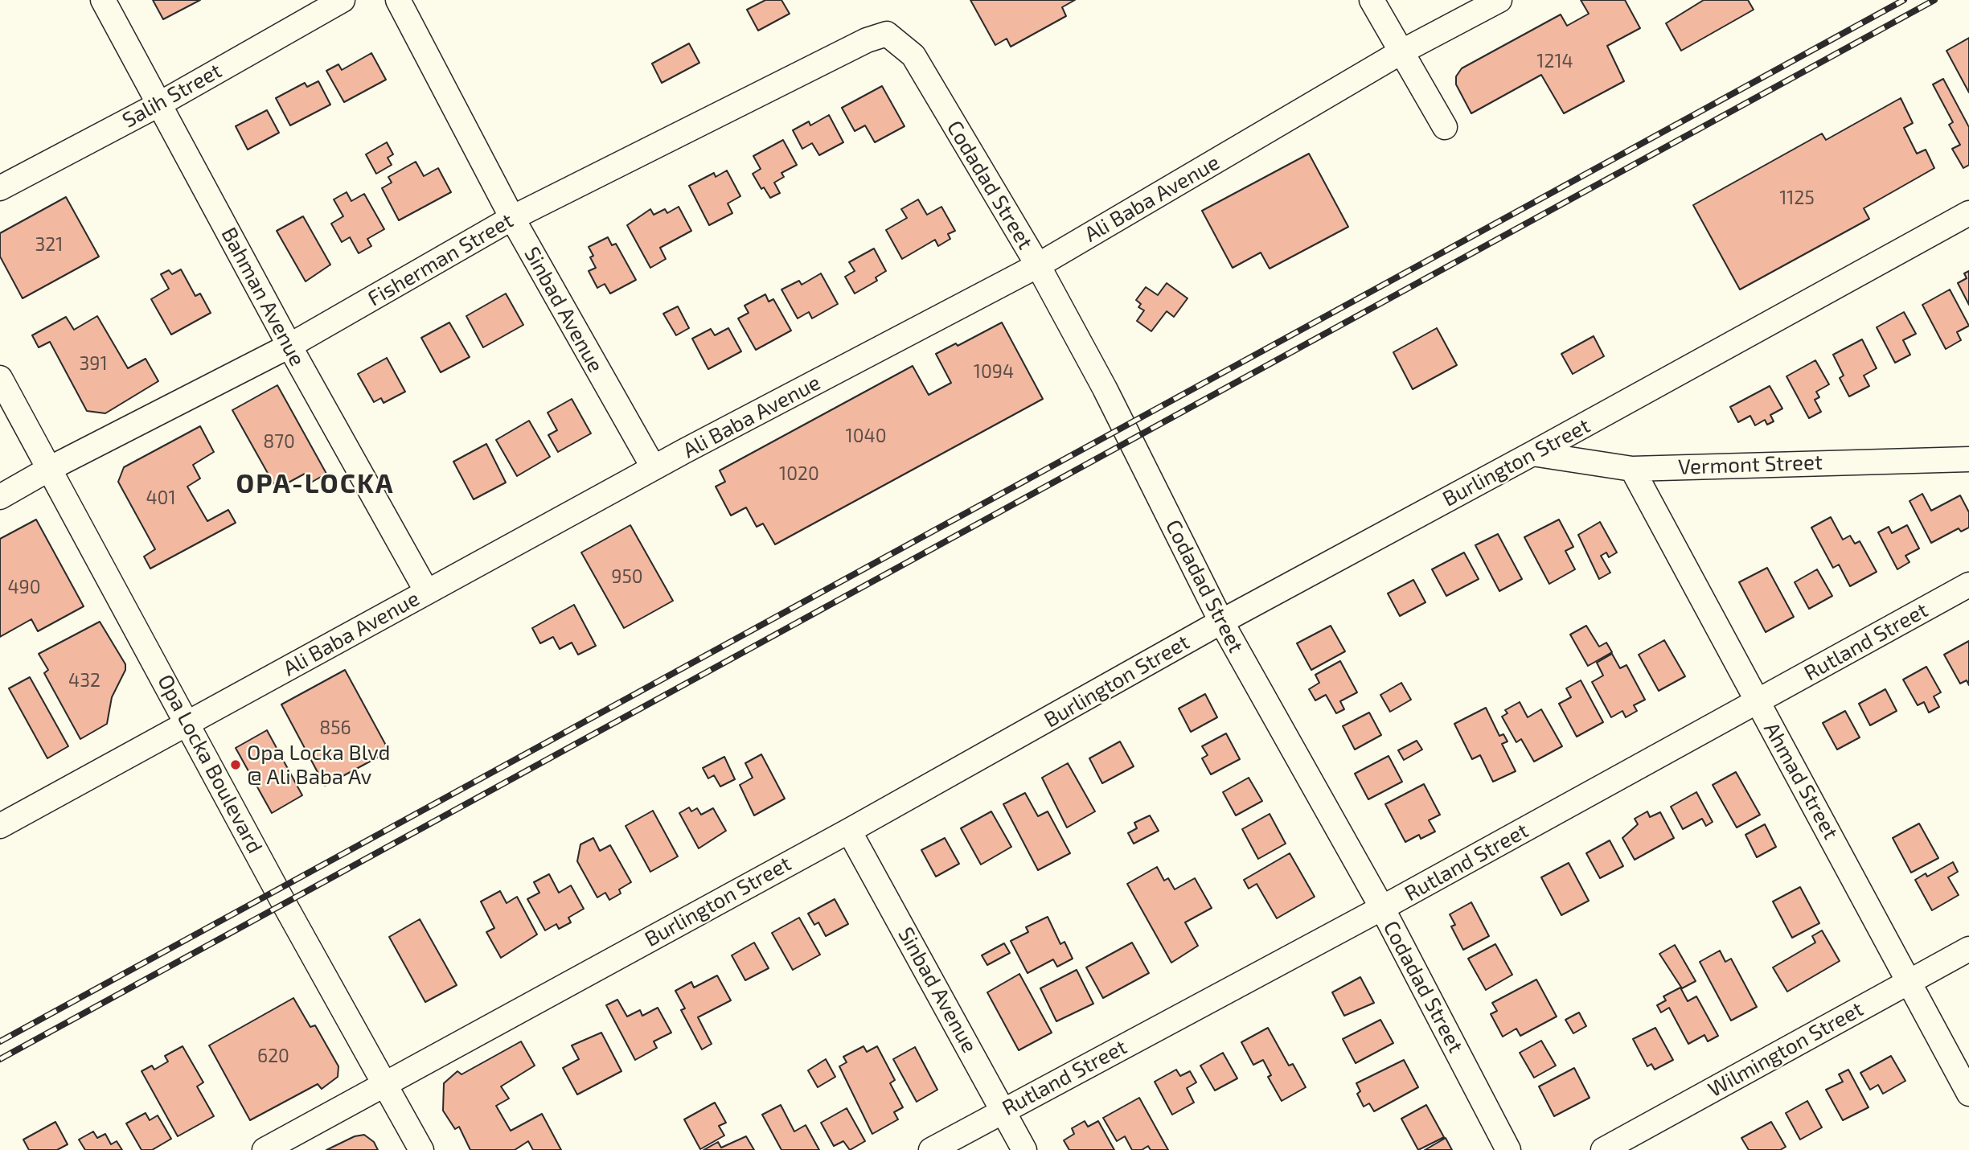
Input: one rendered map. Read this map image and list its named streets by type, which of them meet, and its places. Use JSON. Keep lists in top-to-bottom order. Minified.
{"streets":{"street":["Salih Street","Codadad Street","Ali Baba Avenue","Fisherman Street","Bahman Avenue","Sinbad Avenue","Burlington Street","Vermont Street","Rutland Street","Opa Locka Boulevard","Ahmad Street","Wilmington Street"]},"crossings":[["Salih Street","Bahman Avenue"],["Codadad Street","Ali Baba Avenue"],["Codadad Street","Fisherman Street"],["Codadad Street","Burlington Street"],["Codadad Street","Rutland Street"],["Ali Baba Avenue","Bahman Avenue"],["Ali Baba Avenue","Sinbad Avenue"],["Ali Baba Avenue","Opa Locka Boulevard"],["Fisherman Street","Bahman Avenue"],["Fisherman Street","Sinbad Avenue"],["Fisherman Street","Opa Locka Boulevard"],["Sinbad Avenue","Burlington Street"],["Sinbad Avenue","Rutland Street"],["Burlington Street","Vermont Street"],["Burlington Street","Opa Locka Boulevard"],["Vermont Street","Ahmad Street"],["Rutland Street","Ahmad Street"],["Ahmad Street","Wilmington Street"]],"districts":["OPA-LOCKA"],"places":["Opa Locka Blvd @ Ali Baba Av"],"house_numbers":["1214","1125","321","391","1094","1040","870","1020","401","950","490","432","856","620"]}
